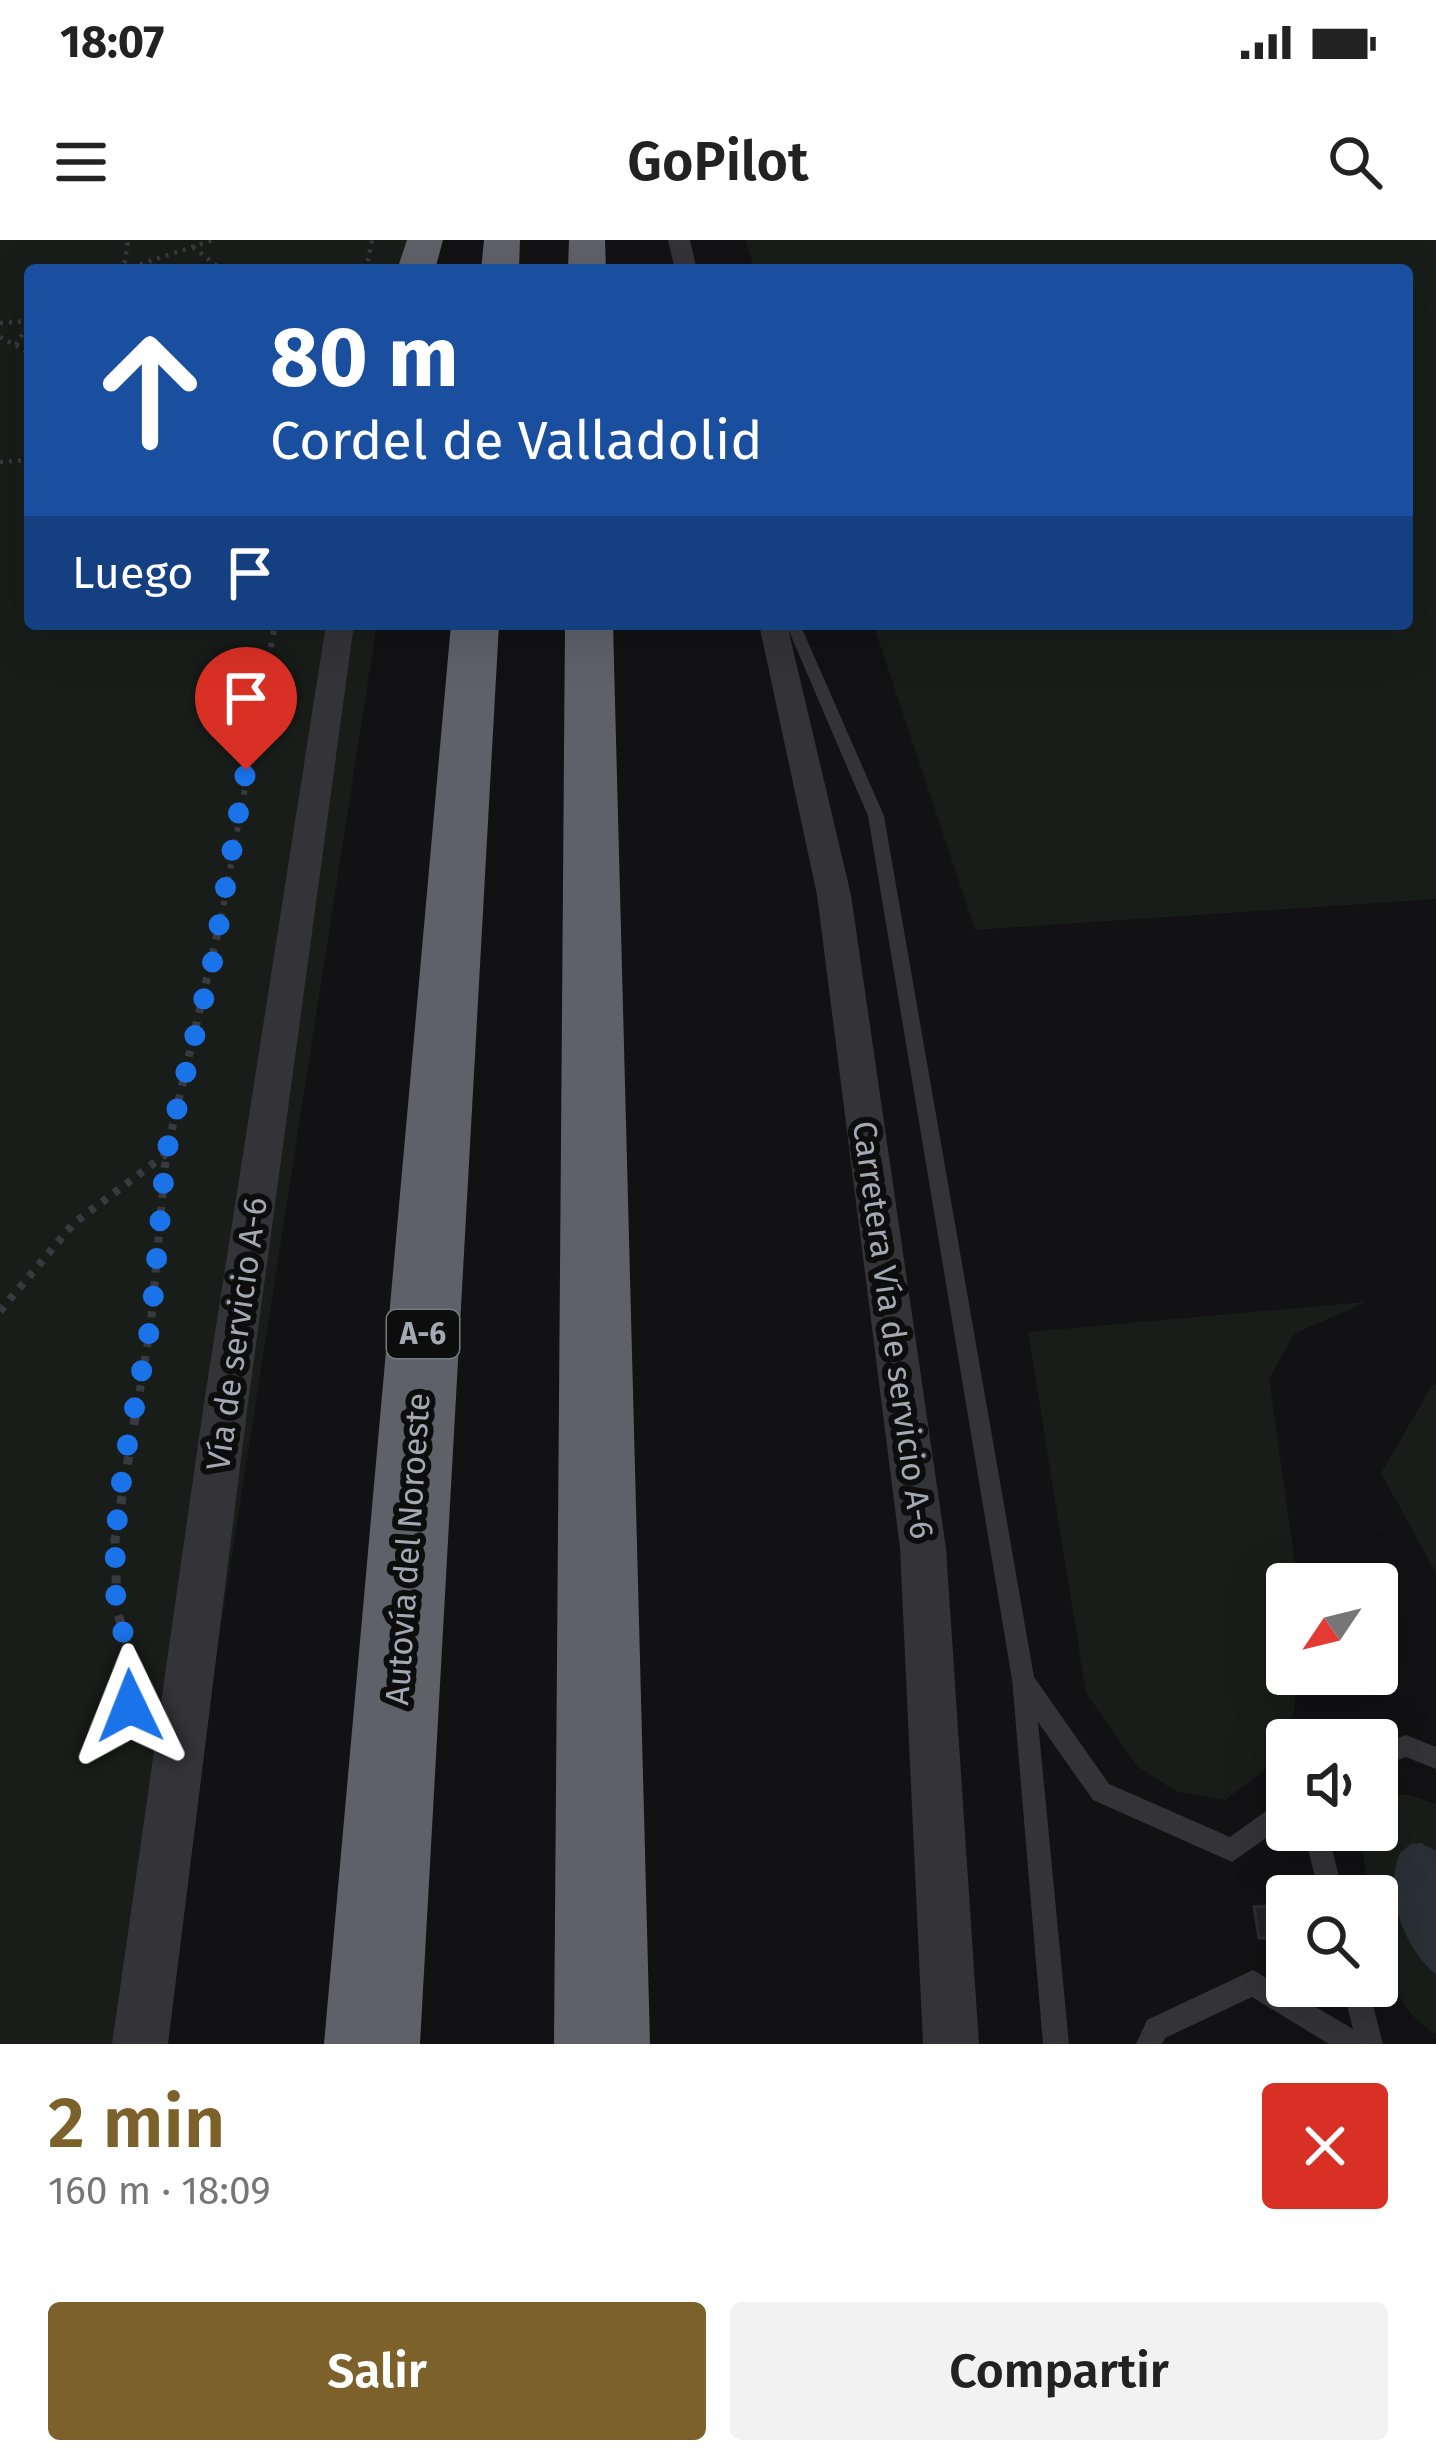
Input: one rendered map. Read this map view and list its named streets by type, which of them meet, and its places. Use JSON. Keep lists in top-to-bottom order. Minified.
{"streets":{"highway":["A-6","Autovía del Noroeste"],"street":["Carretera Vía de servicio A-6","Vía de servicio A-6"]},"north":"bottom left","page":{"status":"18:07","header":"GoPilot","turn":["80 m","Cordel de Valladolid"],"then":"Luego","heading":["2 min","160 m · 18:09"],"buttons":["Salir","Compartir"]}}
